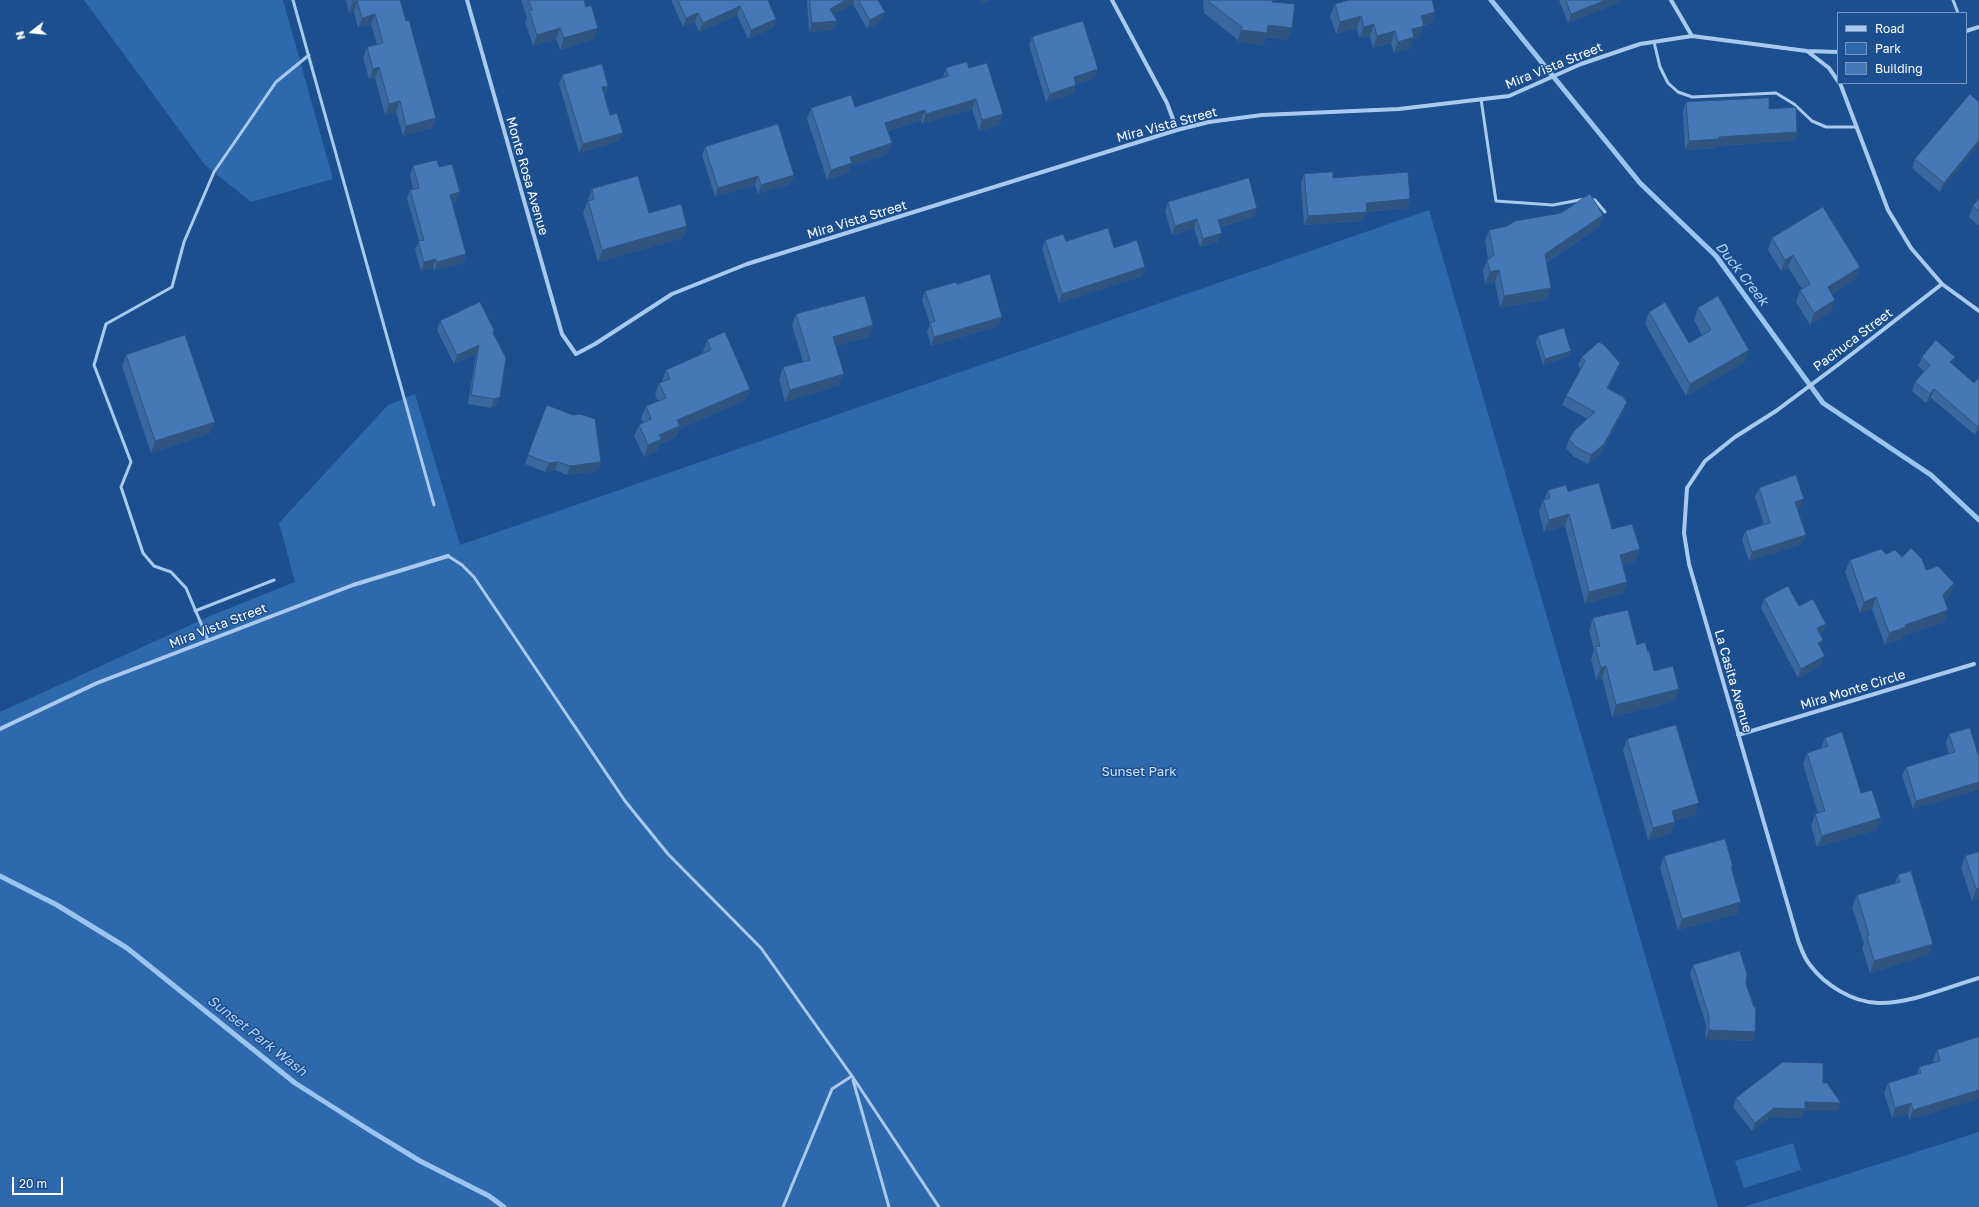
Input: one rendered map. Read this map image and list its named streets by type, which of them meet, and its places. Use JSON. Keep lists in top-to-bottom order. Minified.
{"streets":{"street":["Mira Vista Street","Monte Rosa Avenue","Pachuca Street","La Casita Avenue","Mira Monte Circle"]},"crossings":[["Mira Vista Street","Monte Rosa Avenue"],["Pachuca Street","La Casita Avenue"],["La Casita Avenue","Mira Monte Circle"]],"water":["Duck Creek","Sunset Park Wash"],"parks":["Sunset Park"],"legend":["Road","Park","Building"],"scale_bar":"20 m","north":"left"}
